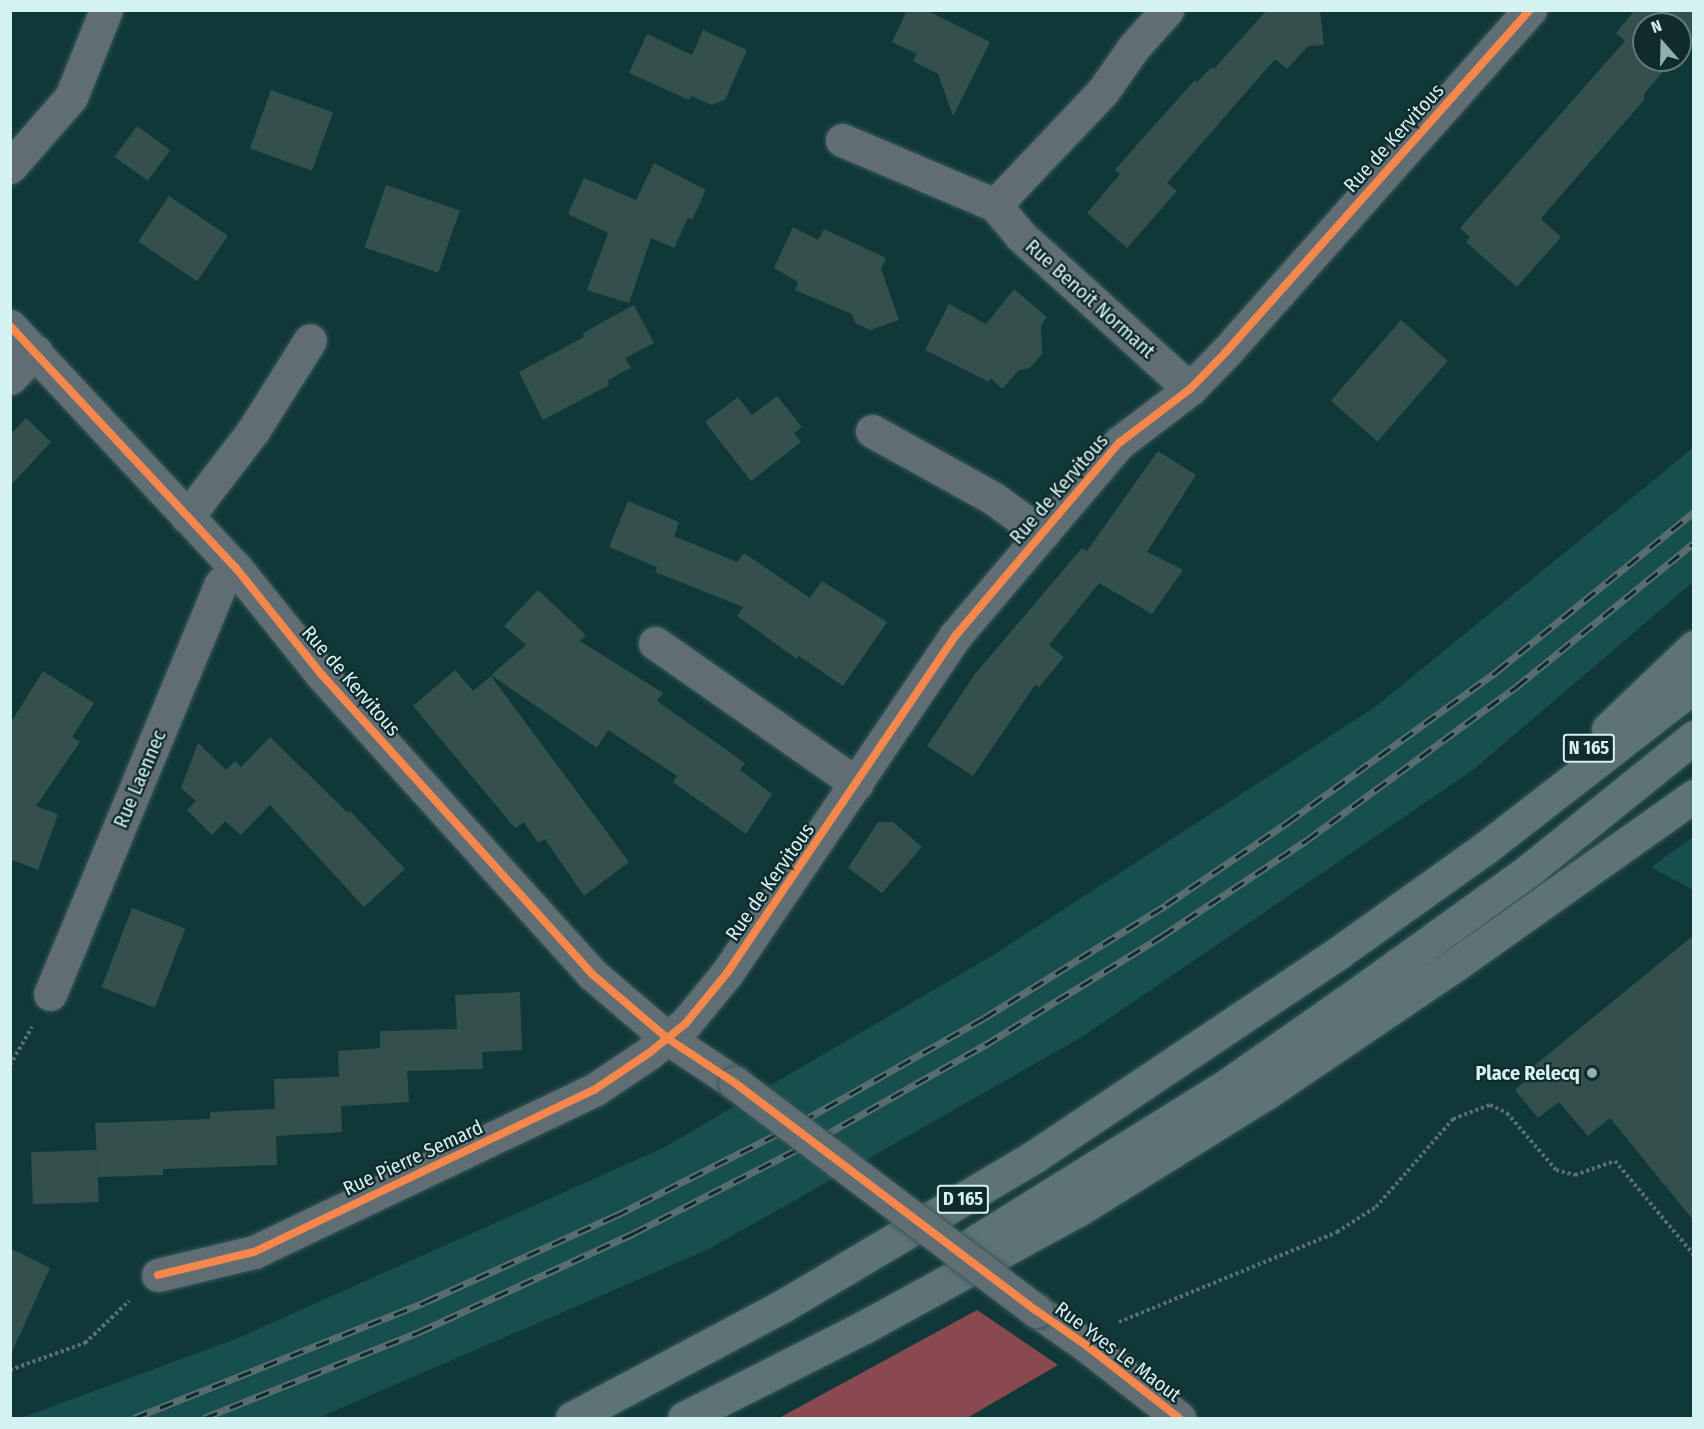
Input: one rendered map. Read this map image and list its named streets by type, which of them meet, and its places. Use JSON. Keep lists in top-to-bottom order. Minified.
{"streets":{"highway":["N 165","D 165"],"street":["Rue de Kervitous","Rue Benoit Normant","Rue Laennec","Rue Pierre Semard","Rue Yves Le Maout"]},"crossings":[["Rue de Kervitous","Rue Benoit Normant"],["Rue de Kervitous","Rue Laennec"],["Rue de Kervitous","Rue Pierre Semard"],["Rue de Kervitous","Rue Yves Le Maout"],["N 165","D 165"],["Rue Pierre Semard","Rue Yves Le Maout"]],"places":["Place Relecq"],"north":"top"}
